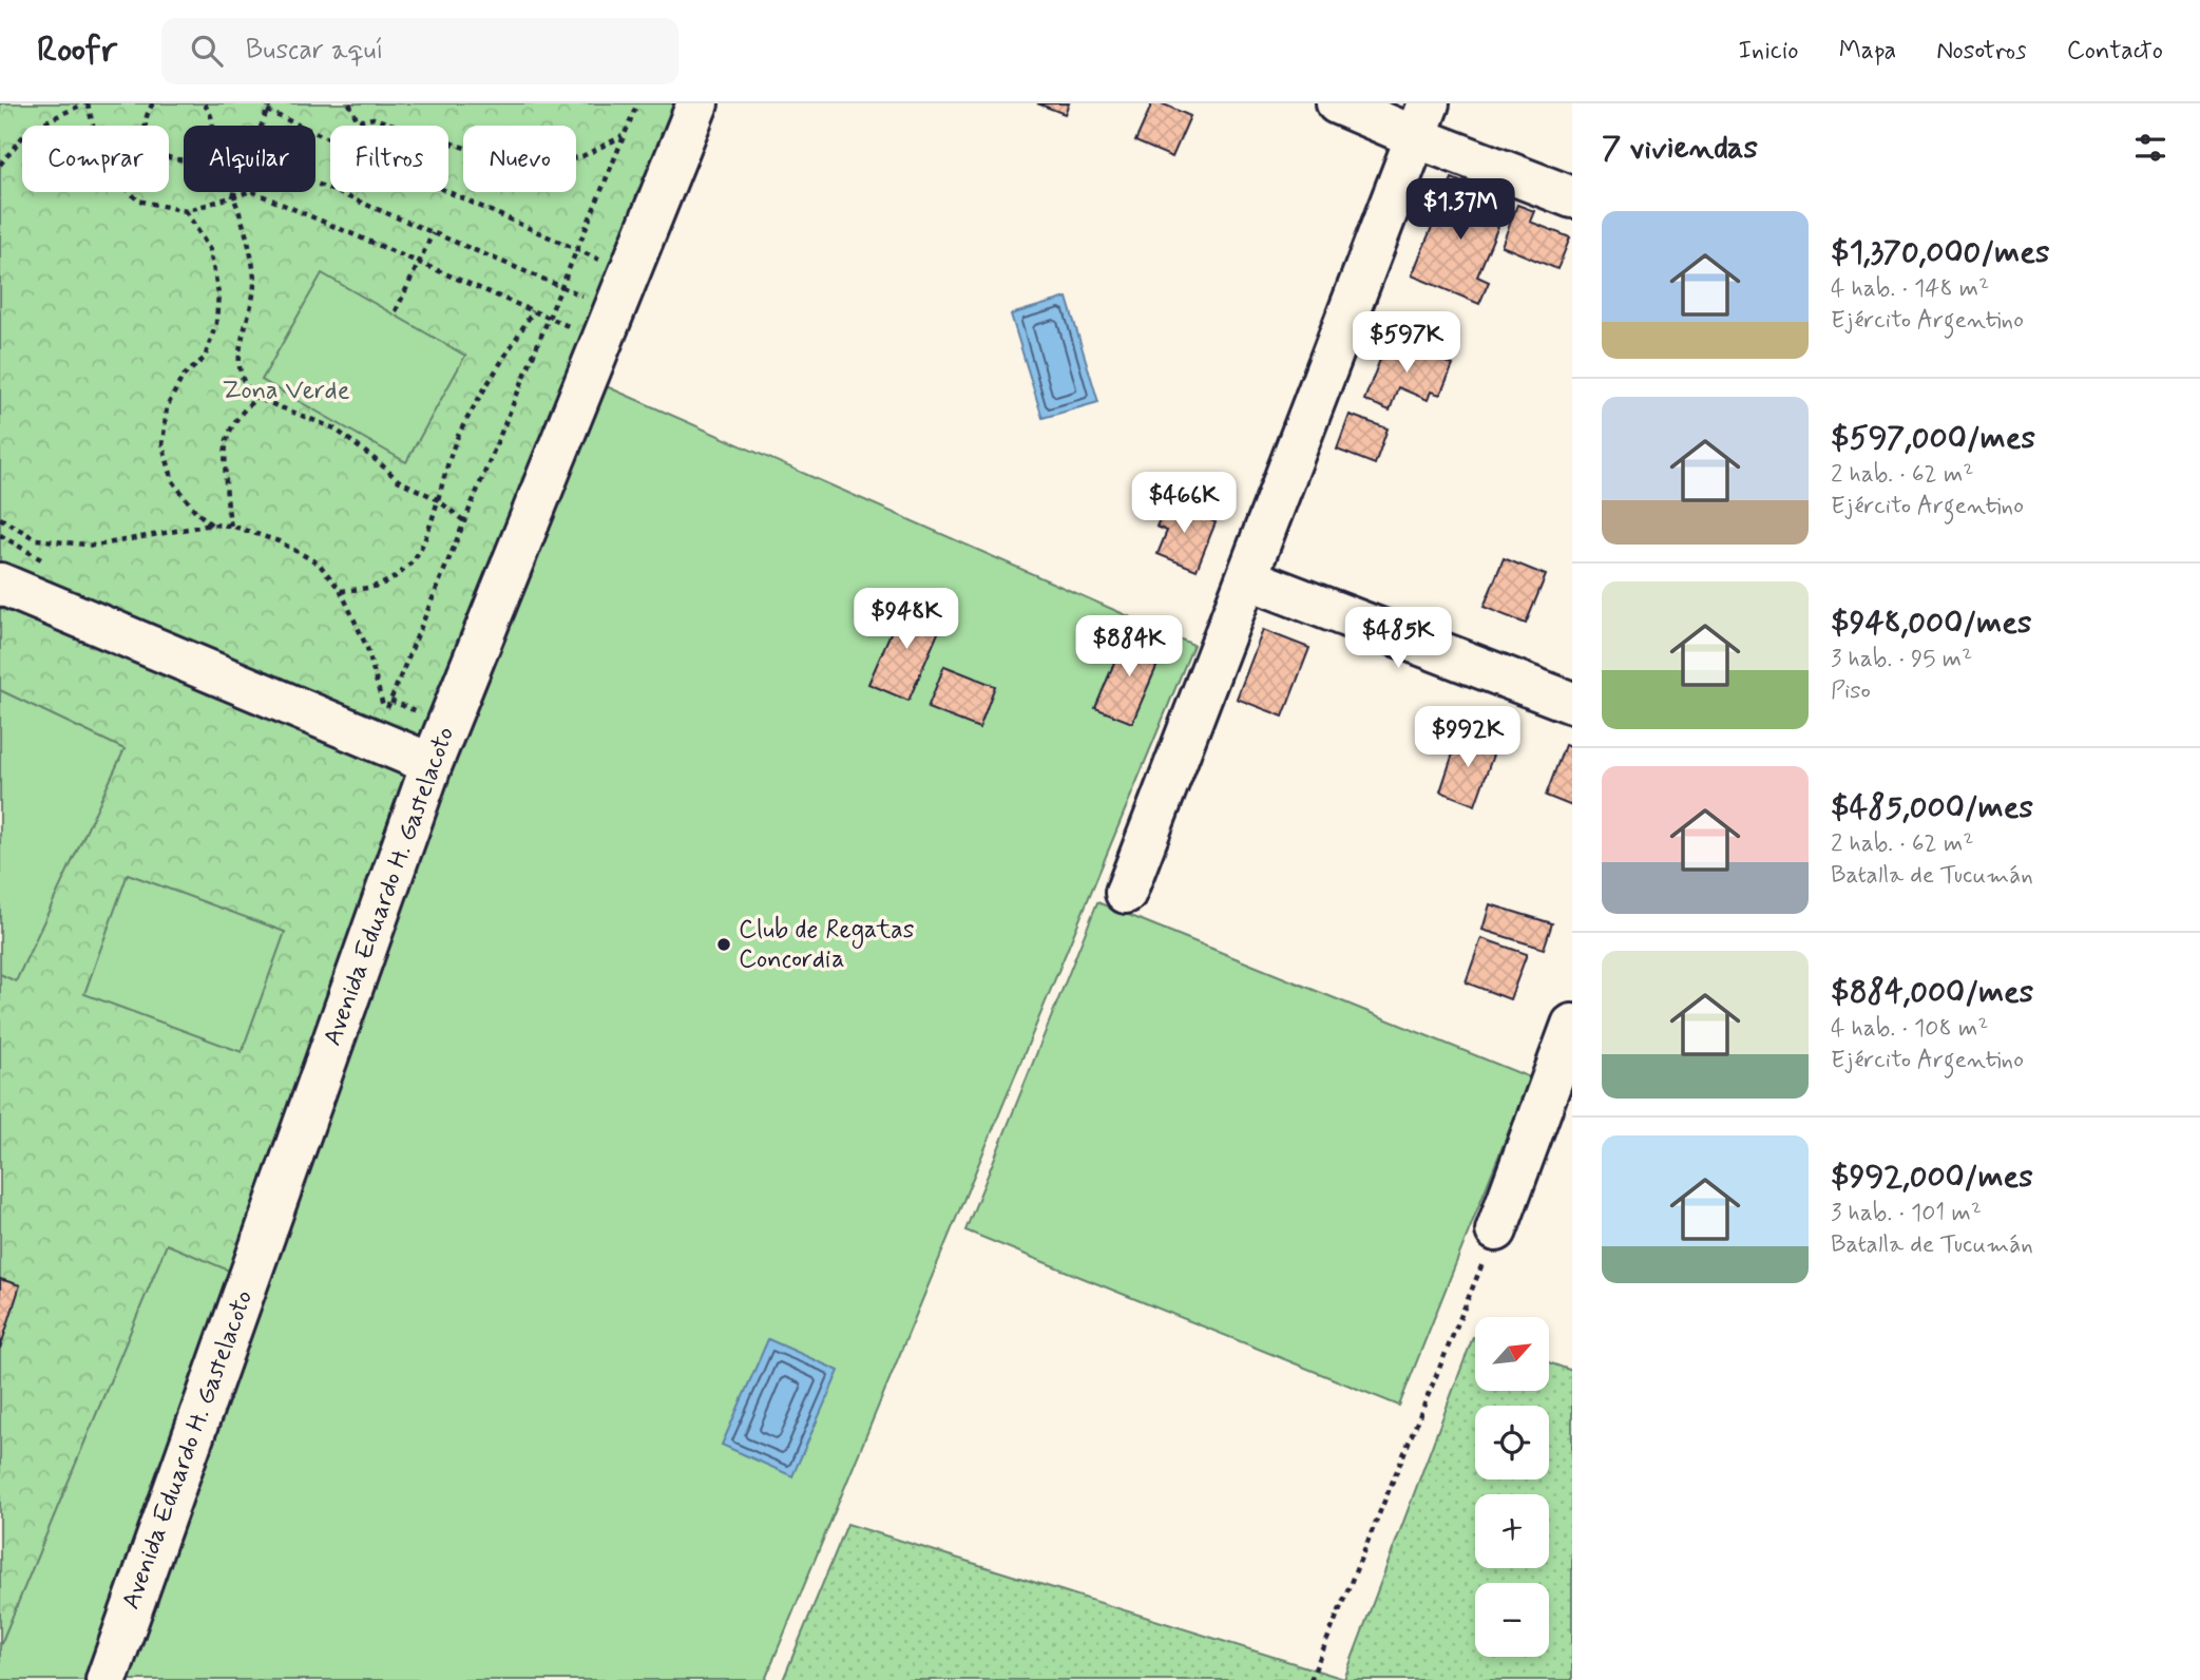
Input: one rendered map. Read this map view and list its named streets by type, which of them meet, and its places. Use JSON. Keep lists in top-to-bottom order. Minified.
{"streets":{"street":["Avenida Eduardo H. Gastelacoto"]},"parks":["Zona Verde"],"places":["Club de Regatas Concordia"],"north":"top right","page":{"header":"Roofr","search":"Buscar aquí","nav":["Inicio","Mapa","Nosotros","Contacto"],"heading":"7 viviendas","chip":["Comprar","Alquilar","Filtros","Nuevo"],"price":["$1.37M","$597K","$466K","$948K","$485K","$884K","$992K"],"list":[{"name":"$1,370,000/mes","note":"4 hab. · 148 m² · Ejército Argentino"},{"name":"$597,000/mes","note":"2 hab. · 62 m² · Ejército Argentino"},{"name":"$948,000/mes","note":"3 hab. · 95 m² · Piso"},{"name":"$485,000/mes","note":"2 hab. · 62 m² · Batalla de Tucumán"},{"name":"$884,000/mes","note":"4 hab. · 108 m² · Ejército Argentino"},{"name":"$992,000/mes","note":"3 hab. · 101 m² · Batalla de Tucumán"}],"map_buttons":["+","−"]}}
